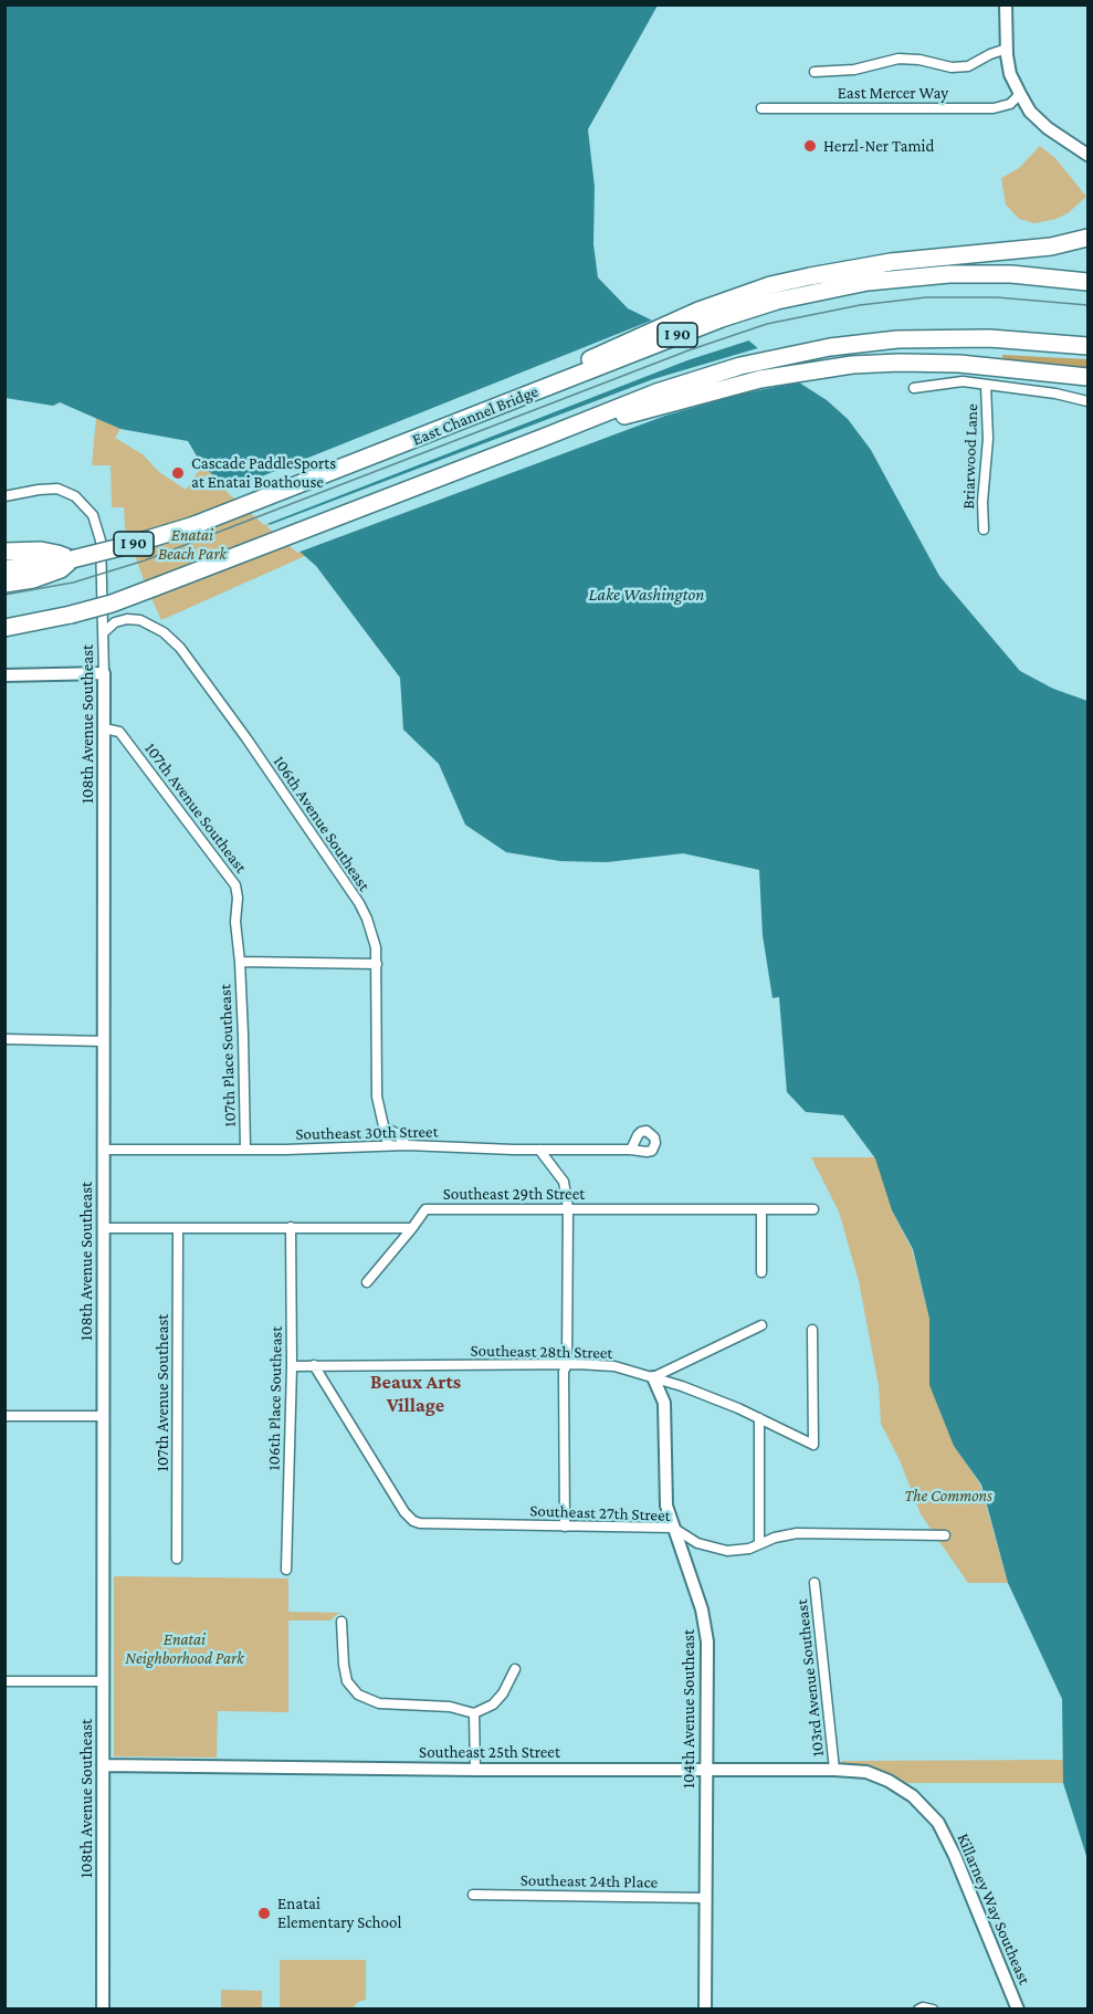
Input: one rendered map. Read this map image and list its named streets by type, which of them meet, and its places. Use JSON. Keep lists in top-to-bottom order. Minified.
{"streets":{"highway":["I 90","East Channel Bridge"],"street":["East Mercer Way","Briarwood Lane","108th Avenue Southeast","107th Avenue Southeast","106th Avenue Southeast","107th Place Southeast","Southeast 30th Street","Southeast 29th Street","Southeast 28th Street","106th Place Southeast","Southeast 27th Street","103rd Avenue Southeast","104th Avenue Southeast","Southeast 25th Street","Southeast 24th Place","Killarney Way Southeast"]},"crossings":[["I 90","East Channel Bridge"],["108th Avenue Southeast","107th Avenue Southeast"],["108th Avenue Southeast","106th Avenue Southeast"],["108th Avenue Southeast","Southeast 30th Street"],["108th Avenue Southeast","Southeast 25th Street"],["107th Avenue Southeast","107th Place Southeast"],["106th Avenue Southeast","Southeast 30th Street"],["107th Place Southeast","Southeast 30th Street"],["Southeast 28th Street","106th Place Southeast"],["Southeast 28th Street","Southeast 27th Street"],["Southeast 28th Street","104th Avenue Southeast"],["Southeast 27th Street","104th Avenue Southeast"],["103rd Avenue Southeast","Southeast 25th Street"],["104th Avenue Southeast","Southeast 25th Street"],["104th Avenue Southeast","Southeast 24th Place"],["Southeast 25th Street","Killarney Way Southeast"]],"districts":["Beaux Arts Village"],"water":["Lake Washington"],"parks":["Enatai Beach Park","The Commons","Enatai Neighborhood Park"],"places":["Herzl-Ner Tamid","Cascade PaddleSports at Enatai Boathouse","Enatai Elementary School"]}
